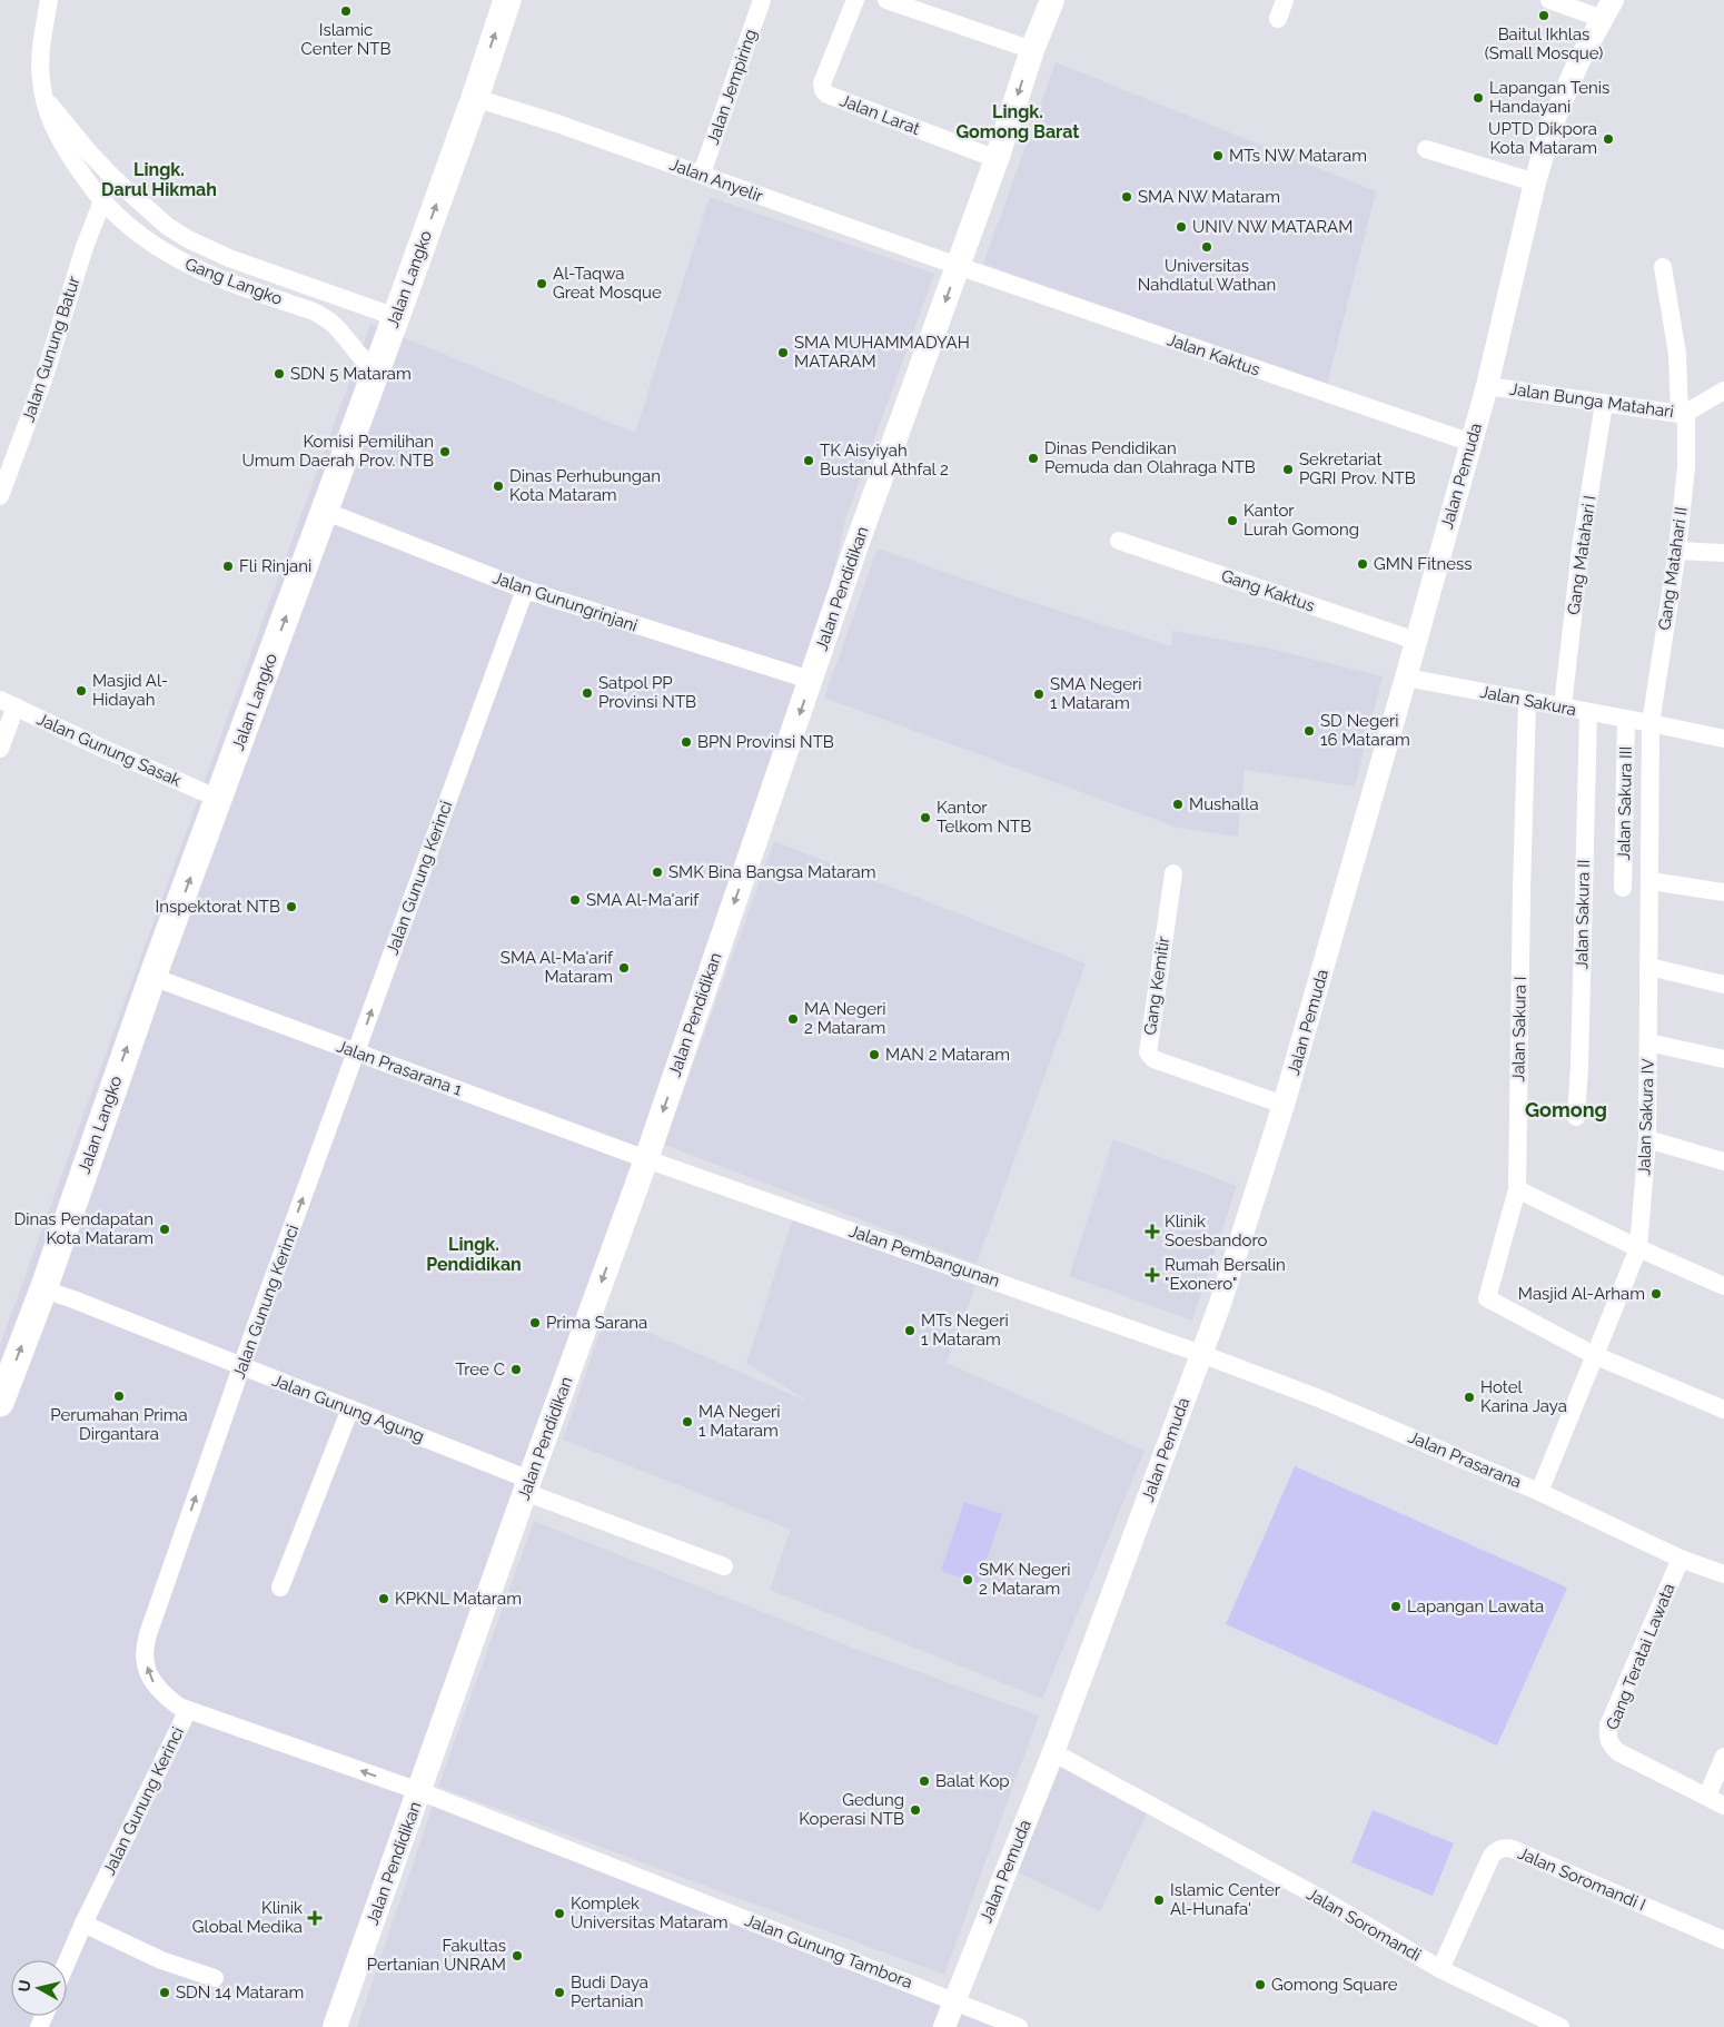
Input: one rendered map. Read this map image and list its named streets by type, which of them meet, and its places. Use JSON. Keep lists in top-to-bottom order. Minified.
{"streets":{"main road":["Jalan Langko","Jalan Pendidikan"],"street":["Jalan Jempiring","Jalan Larat","Jalan Anyelir","Gang Langko","Jalan Gunung Batur","Jalan Kaktus","Jalan Bunga Matahari","Jalan Pemuda","Gang Matahari I","Gang Matahari II","Gang Kaktus","Jalan Gunungrinjani","Jalan Sakura","Jalan Gunung Sasak","Jalan Sakura III","Jalan Gunung Kerinci","Jalan Sakura II","Gang Kemitir","Jalan Sakura I","Jalan Prasarana 1","Jalan Sakura IV","Jalan Pembangunan","Jalan Gunung Agung","Jalan Prasarana","Gang Teratai Lawata","Jalan Soromandi I","Jalan Soromandi","Jalan Gunung Tambora"]},"crossings":[["Jalan Jempiring","Jalan Anyelir"],["Jalan Larat","Jalan Pendidikan"],["Jalan Anyelir","Jalan Langko"],["Jalan Anyelir","Jalan Kaktus"],["Jalan Anyelir","Jalan Pendidikan"],["Jalan Langko","Gang Langko"],["Jalan Langko","Jalan Gunungrinjani"],["Jalan Langko","Jalan Gunung Sasak"],["Jalan Langko","Jalan Prasarana 1"],["Jalan Langko","Jalan Gunung Agung"],["Gang Langko","Jalan Gunung Batur"],["Jalan Kaktus","Jalan Pemuda"],["Jalan Kaktus","Jalan Pendidikan"],["Jalan Bunga Matahari","Jalan Pemuda"],["Jalan Bunga Matahari","Gang Matahari I"],["Jalan Bunga Matahari","Gang Matahari II"],["Jalan Pemuda","Gang Kaktus"],["Jalan Pemuda","Jalan Sakura"],["Jalan Pemuda","Gang Kemitir"],["Jalan Pemuda","Jalan Pembangunan"],["Jalan Pemuda","Jalan Prasarana"],["Jalan Pemuda","Jalan Soromandi"],["Jalan Pemuda","Jalan Gunung Tambora"],["Gang Matahari I","Jalan Sakura"],["Gang Matahari II","Jalan Sakura"],["Gang Matahari II","Jalan Sakura IV"],["Jalan Pendidikan","Jalan Gunungrinjani"],["Jalan Pendidikan","Jalan Prasarana 1"],["Jalan Pendidikan","Jalan Pembangunan"],["Jalan Pendidikan","Jalan Gunung Agung"],["Jalan Pendidikan","Jalan Gunung Tambora"],["Jalan Gunungrinjani","Jalan Gunung Kerinci"],["Jalan Sakura","Jalan Sakura III"],["Jalan Sakura","Jalan Sakura II"],["Jalan Sakura","Jalan Sakura I"],["Jalan Sakura","Jalan Sakura IV"],["Jalan Gunung Kerinci","Jalan Prasarana 1"],["Jalan Gunung Kerinci","Jalan Gunung Agung"],["Jalan Gunung Kerinci","Jalan Gunung Tambora"],["Jalan Sakura I","Jalan Sakura IV"],["Jalan Prasarana 1","Jalan Pembangunan"],["Jalan Sakura IV","Jalan Prasarana"],["Jalan Pembangunan","Jalan Prasarana"],["Jalan Prasarana","Gang Teratai Lawata"],["Jalan Soromandi I","Jalan Soromandi"]],"one_way":["Jalan Langko","Jalan Pendidikan","Jalan Gunung Kerinci"],"districts":["Lingk. Gomong Barat","Lingk. Darul Hikmah","Gomong","Lingk. Pendidikan"],"places":{"other":["Islamic Center NTB","Baitul Ikhlas (Small Mosque)","Lapangan Tenis Handayani","UPTD Dikpora Kota Mataram","MTs NW Mataram","SMA NW Mataram","UNIV NW MATARAM","Universitas Nahdlatul Wathan","Al-Taqwa Great Mosque","SMA MUHAMMADYAH MATARAM","SDN 5 Mataram","Komisi Pemilihan Umum Daerah Prov. NTB","Dinas Pendidikan Pemuda dan Olahraga NTB","TK Aisyiyah Bustanul Athfal 2","Sekretariat PGRI Prov. NTB","Dinas Perhubungan Kota Mataram","Kantor Lurah Gomong","GMN Fitness","Fli Rinjani","Masjid Al- Hidayah","Satpol PP Provinsi NTB","SMA Negeri 1 Mataram","SD Negeri 16 Mataram","BPN Provinsi NTB","Mushalla","Kantor Telkom NTB","SMK Bina Bangsa Mataram","SMA Al-Ma'arif","Inspektorat NTB","SMA Al-Ma'arif Mataram","MA Negeri 2 Mataram","MAN 2 Mataram","Dinas Pendapatan Kota Mataram","Masjid Al-Arham","Prima Sarana","MTs Negeri 1 Mataram","Tree C","Perumahan Prima Dirgantara","Hotel Karina Jaya","MA Negeri 1 Mataram","SMK Negeri 2 Mataram","KPKNL Mataram","Lapangan Lawata","Balat Kop","Gedung Koperasi NTB","Islamic Center Al-Hunafa'","Komplek Universitas Mataram","Fakultas Pertanian UNRAM","Gomong Square","SDN 14 Mataram","Budi Daya Pertanian"],"health":["Klinik Soesbandoro","Rumah Bersalin \"Exonero\"","Klinik Global Medika"]},"north":"left"}
